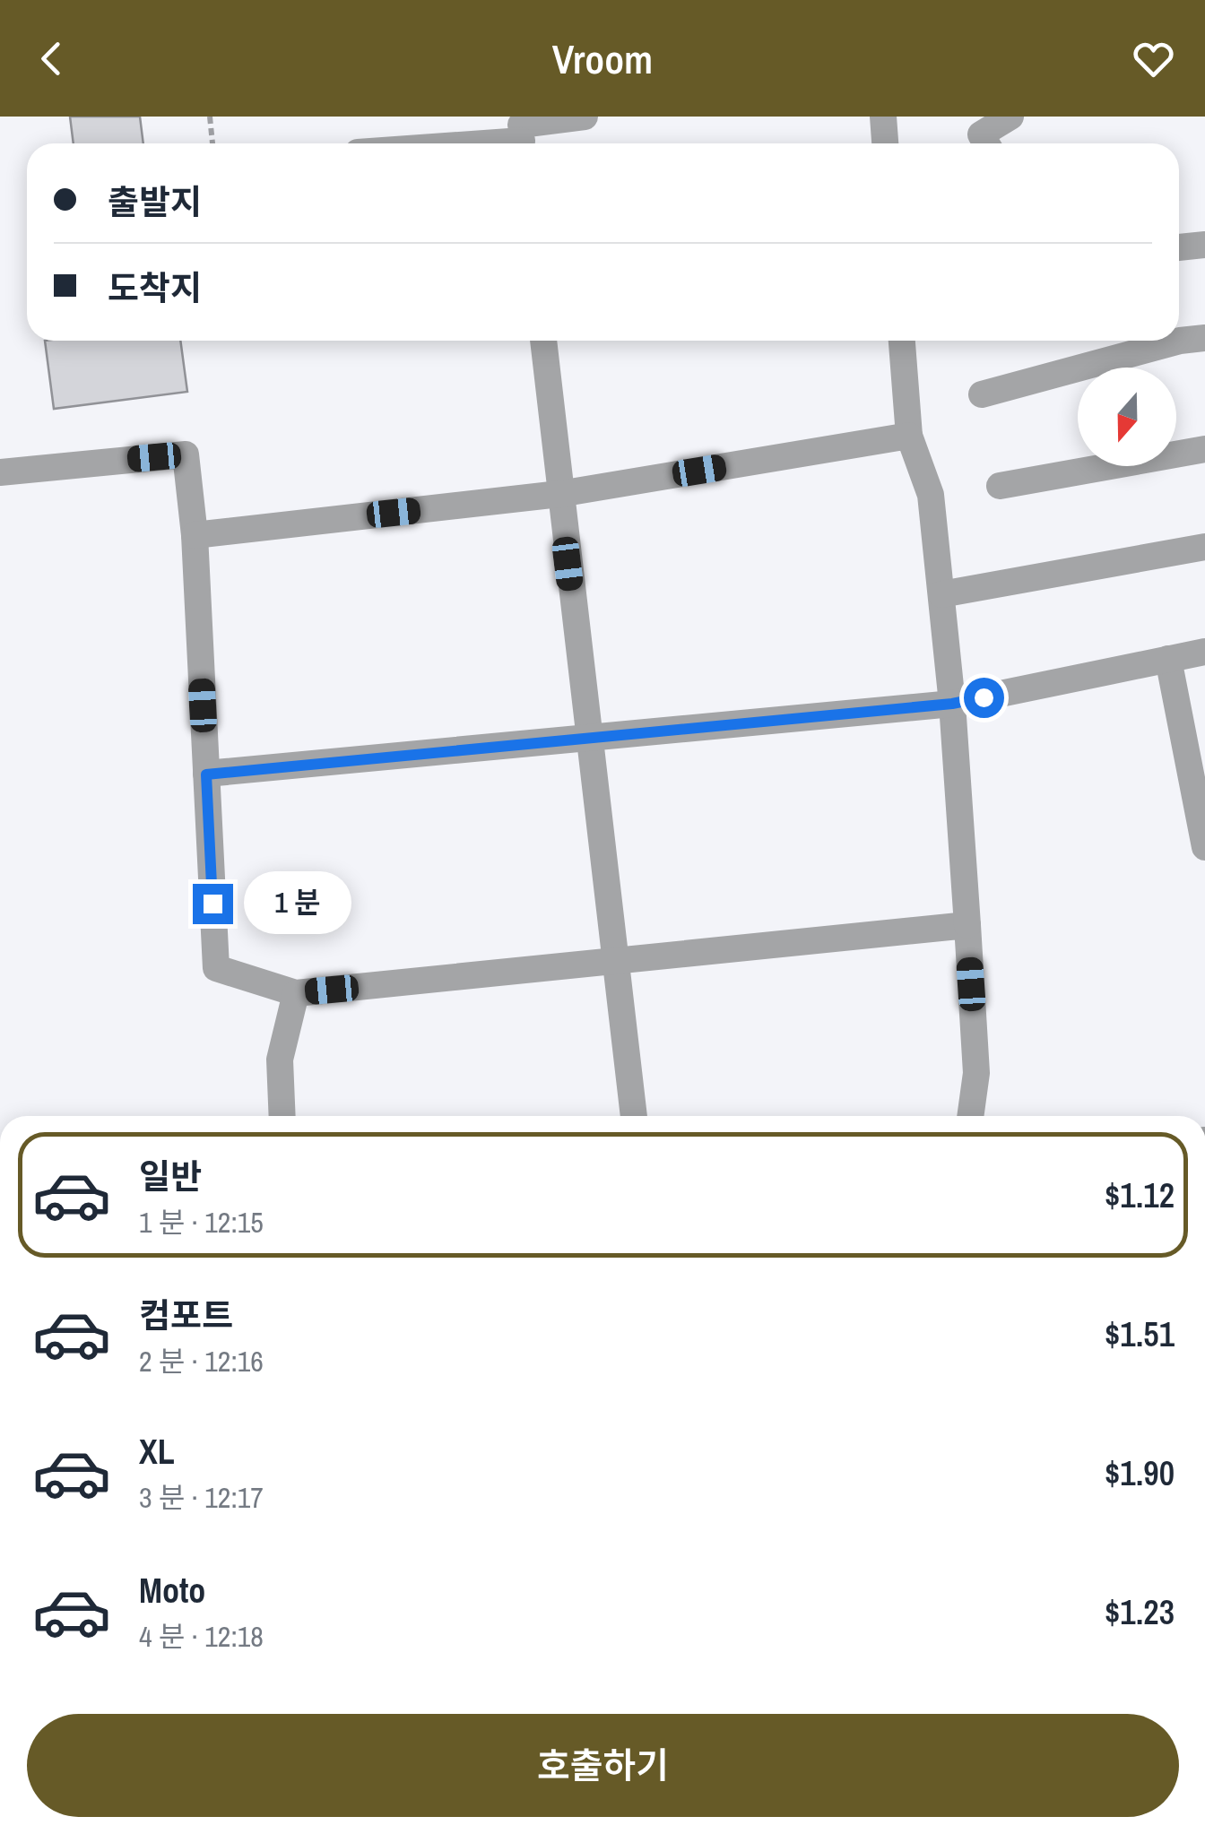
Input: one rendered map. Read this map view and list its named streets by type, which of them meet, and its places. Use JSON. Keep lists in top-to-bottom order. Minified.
{"north":"bottom","page":{"header":"Vroom","banner":["출발지","도착지"],"bubble":"1 분","list":[{"name":"일반","note":"1 분 · 12:15","value":"$1.12"},{"name":"컴포트","note":"2 분 · 12:16","value":"$1.51"},{"name":"XL","note":"3 분 · 12:17","value":"$1.90"},{"name":"Moto","note":"4 분 · 12:18","value":"$1.23"}],"buttons":"호출하기"}}
